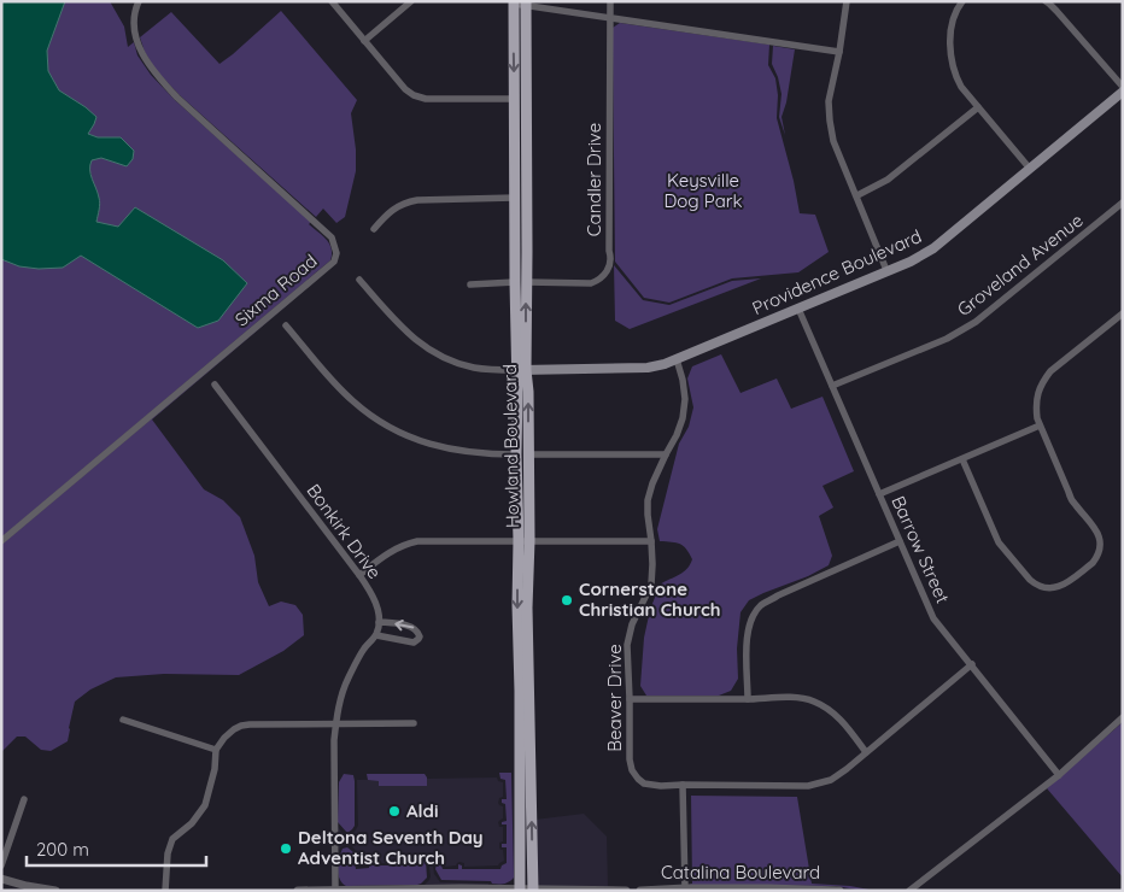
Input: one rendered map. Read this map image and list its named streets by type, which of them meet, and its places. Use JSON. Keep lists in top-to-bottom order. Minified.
{"streets":{"main road":["Providence Boulevard","Howland Boulevard"],"street":["Candler Drive","Groveland Avenue","Sixma Road","Bonkirk Drive","Barrow Street","Beaver Drive","Catalina Boulevard"]},"crossings":[["Candler Drive","Howland Boulevard"],["Groveland Avenue","Barrow Street"],["Providence Boulevard","Howland Boulevard"],["Providence Boulevard","Barrow Street"],["Providence Boulevard","Beaver Drive"],["Barrow Street","Beaver Drive"]],"parks":["Keysville Dog Park"],"places":["Cornerstone Christian Church","Aldi","Deltona Seventh Day Adventist Church"],"scale_bar":"200 m"}
